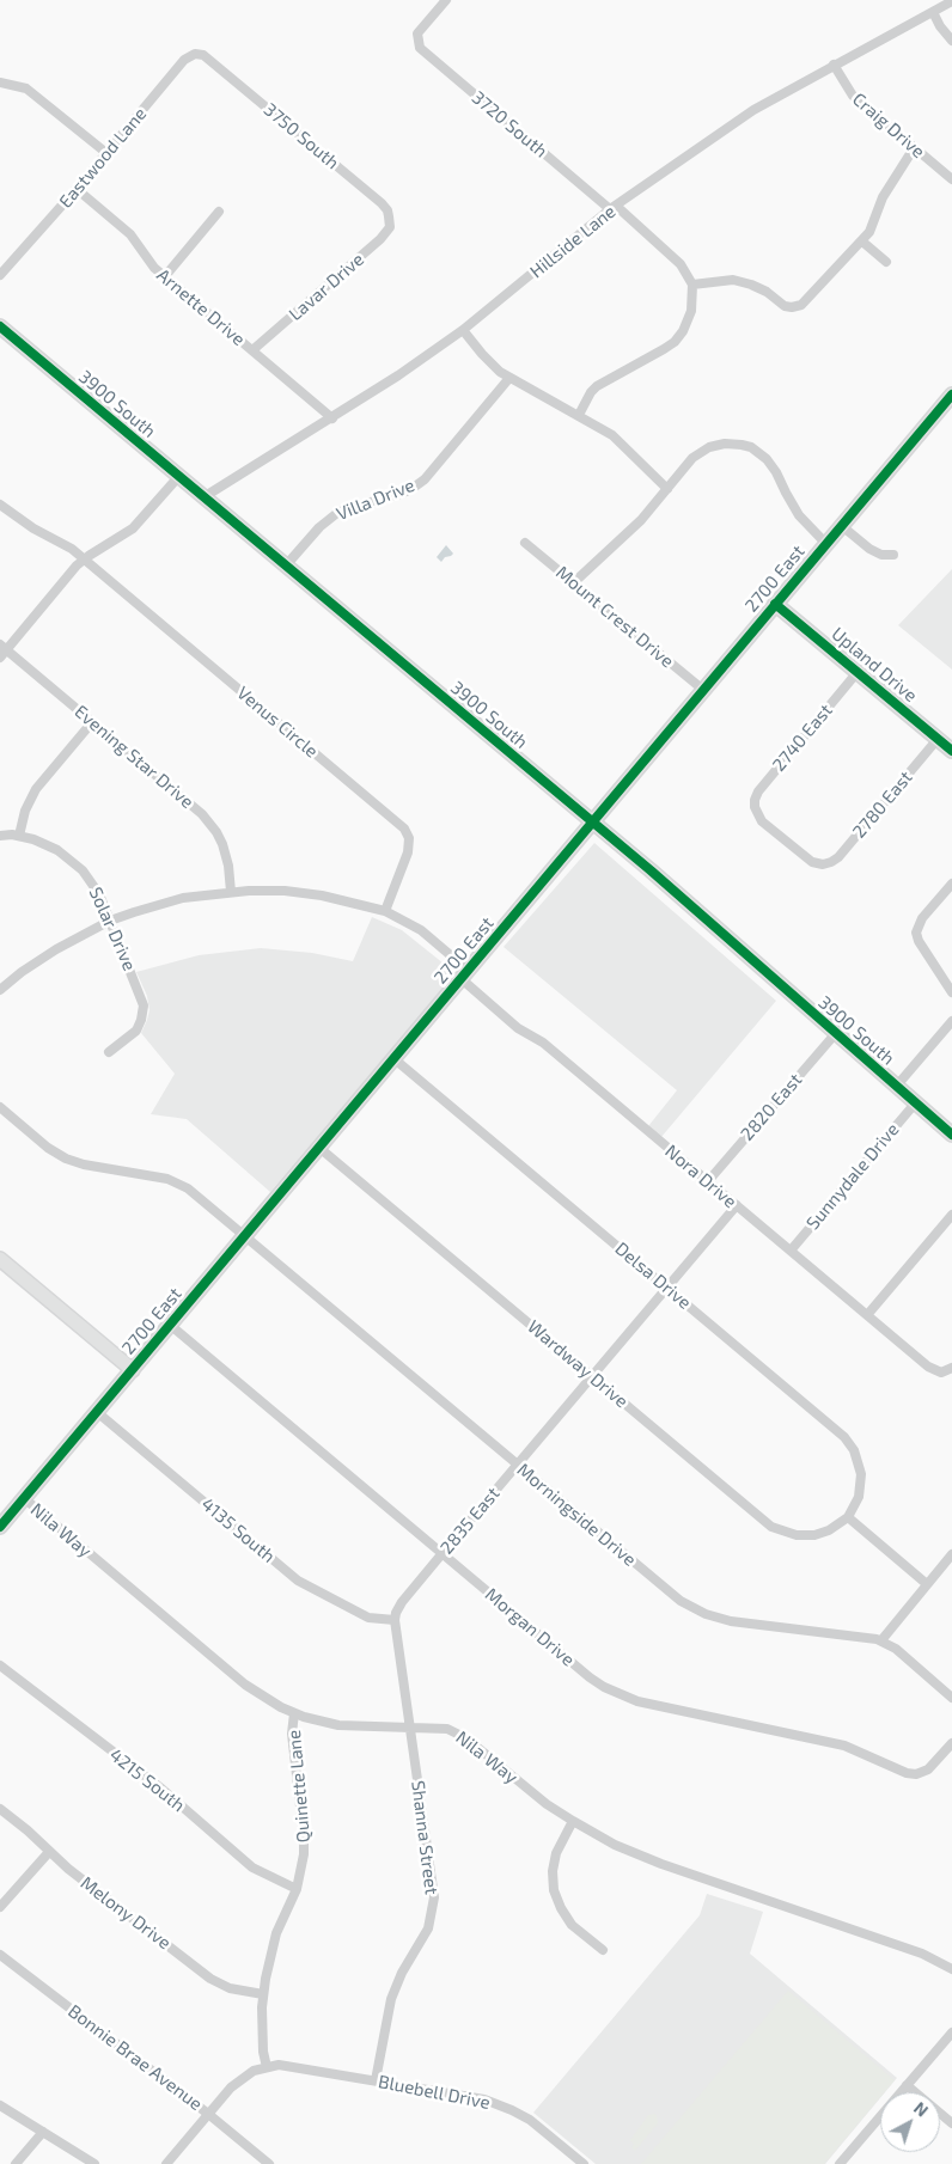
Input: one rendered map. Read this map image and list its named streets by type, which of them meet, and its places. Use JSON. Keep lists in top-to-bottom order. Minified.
{"streets":{"street":["3720 South","Craig Drive","3750 South","Eastwood Lane","Hillside Lane","Lavar Drive","Arnette Drive","3900 South","Villa Drive","2700 East","Mount Crest Drive","Upland Drive","Venus Circle","2740 East","Evening Star Drive","2780 East","Solar Drive","2820 East","Nora Drive","Sunnydale Drive","Delsa Drive","Wardway Drive","Morningside Drive","2835 East","Nila Way","4135 South","Morgan Drive","4215 South","Quinette Lane","Shanna Street","Melony Drive","Bonnie Brae Avenue","Bluebell Drive"]},"crossings":[["3720 South","Hillside Lane"],["Craig Drive","Hillside Lane"],["3750 South","Eastwood Lane"],["3750 South","Lavar Drive"],["Eastwood Lane","Arnette Drive"],["Hillside Lane","Arnette Drive"],["Hillside Lane","3900 South"],["Lavar Drive","Arnette Drive"],["3900 South","Villa Drive"],["3900 South","2700 East"],["3900 South","2820 East"],["3900 South","Sunnydale Drive"],["2700 East","Mount Crest Drive"],["2700 East","Upland Drive"],["2700 East","Nora Drive"],["2700 East","Delsa Drive"],["2700 East","Wardway Drive"],["2700 East","Morningside Drive"],["2700 East","Nila Way"],["2700 East","4135 South"],["2700 East","Morgan Drive"],["Upland Drive","2740 East"],["Upland Drive","2780 East"],["Venus Circle","Nora Drive"],["2740 East","2780 East"],["Evening Star Drive","Nora Drive"],["Solar Drive","Nora Drive"],["2820 East","Nora Drive"],["Nora Drive","Sunnydale Drive"],["Nora Drive","2835 East"],["Delsa Drive","Wardway Drive"],["Delsa Drive","2835 East"],["Wardway Drive","2835 East"],["Morningside Drive","2835 East"],["2835 East","4135 South"],["2835 East","Morgan Drive"],["2835 East","Shanna Street"],["Nila Way","Quinette Lane"],["Nila Way","Shanna Street"],["4135 South","Shanna Street"],["4215 South","Quinette Lane"],["Quinette Lane","Melony Drive"],["Quinette Lane","Bluebell Drive"],["Shanna Street","Bluebell Drive"]],"north":"top right"}
